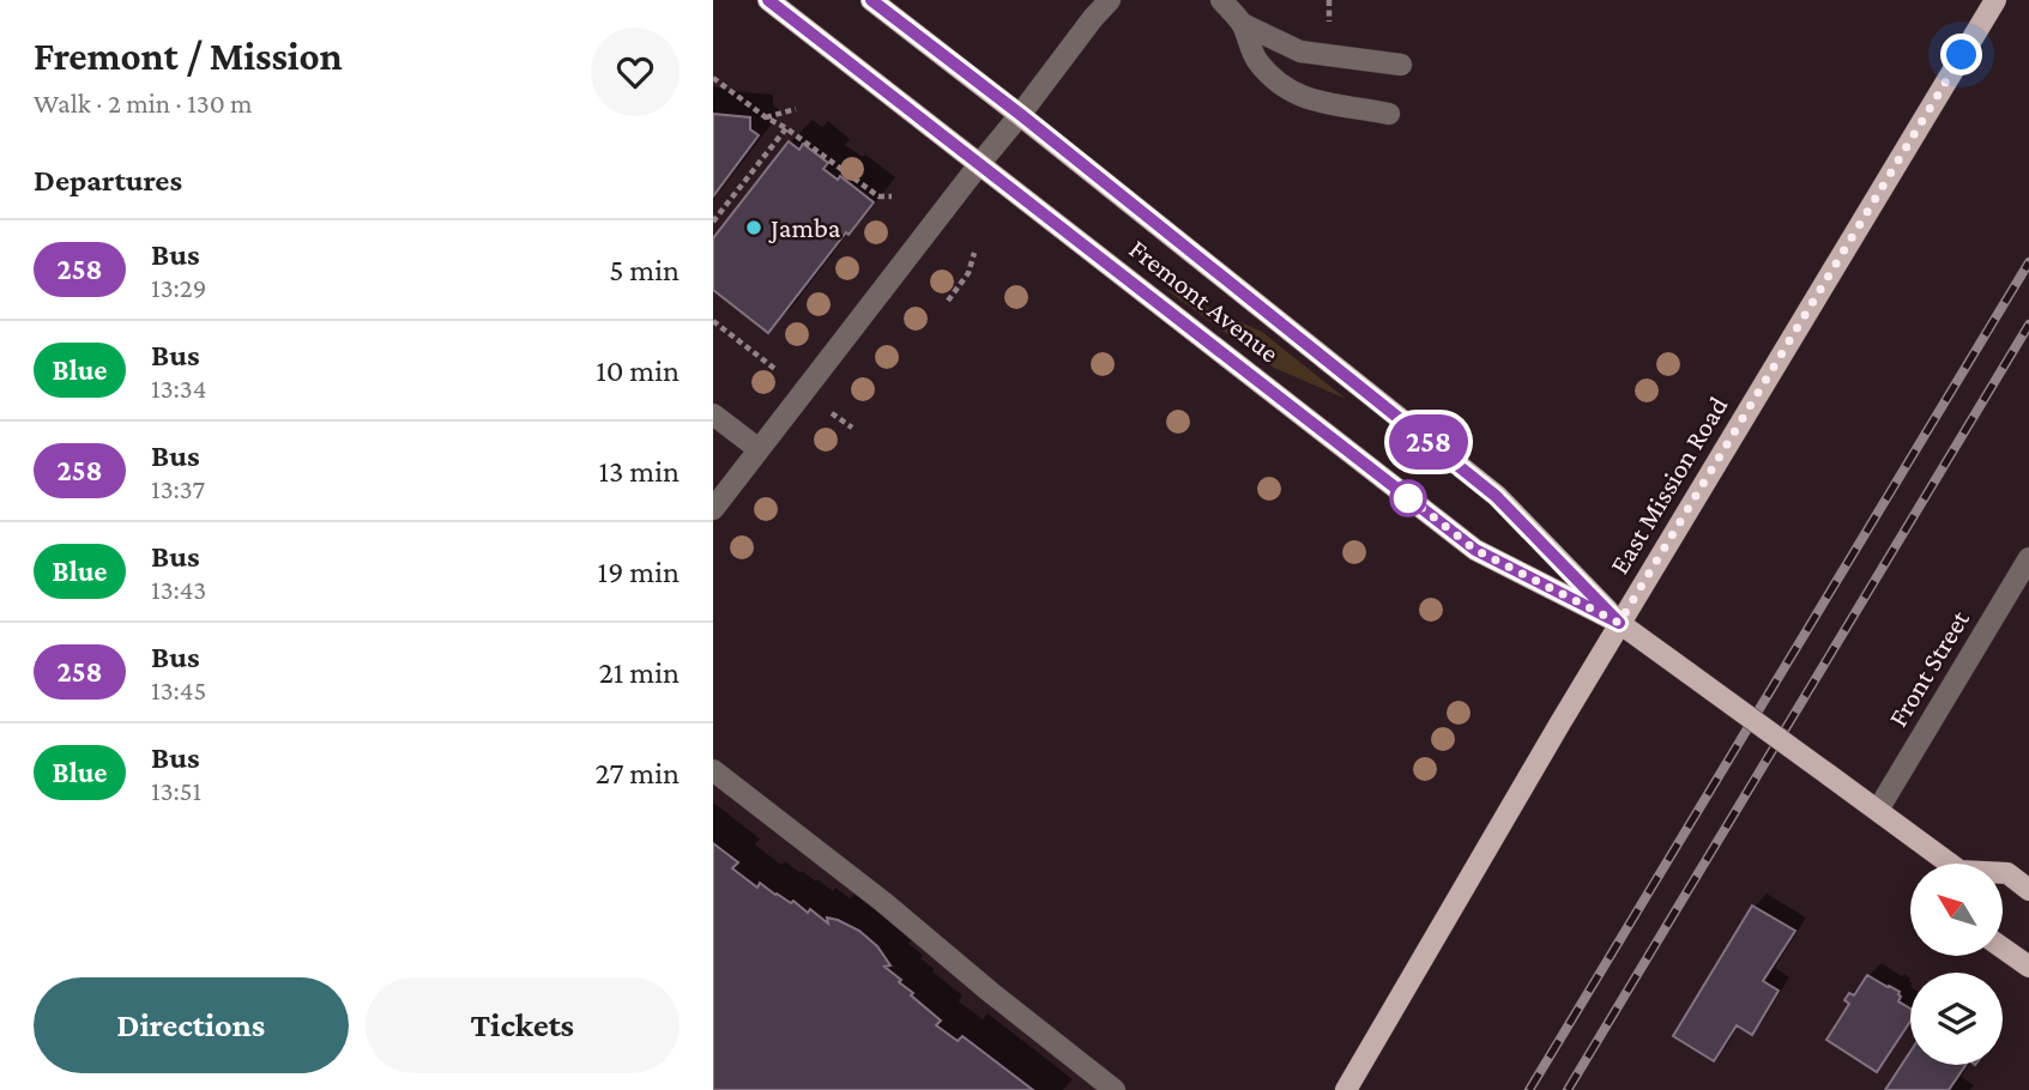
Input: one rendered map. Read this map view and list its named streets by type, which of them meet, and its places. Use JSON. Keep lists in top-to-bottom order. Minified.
{"streets":{"main road":["Fremont Avenue","East Mission Road"],"street":["Front Street"]},"crossings":[["Fremont Avenue","East Mission Road"],["Fremont Avenue","Front Street"]],"places":["Jamba"],"lines":["bus line 258"],"north":"top left","page":{"heading":[["Fremont / Mission","Walk · 2 min · 130 m"],"Departures"],"on_map":"258","list":[{"mark":"258","name":"Bus","note":"13:29","value":"5 min"},{"mark":"Blue","name":"Bus","note":"13:34","value":"10 min"},{"mark":"258","name":"Bus","note":"13:37","value":"13 min"},{"mark":"Blue","name":"Bus","note":"13:43","value":"19 min"},{"mark":"258","name":"Bus","note":"13:45","value":"21 min"},{"mark":"Blue","name":"Bus","note":"13:51","value":"27 min"}],"buttons":["Directions","Tickets"]}}
